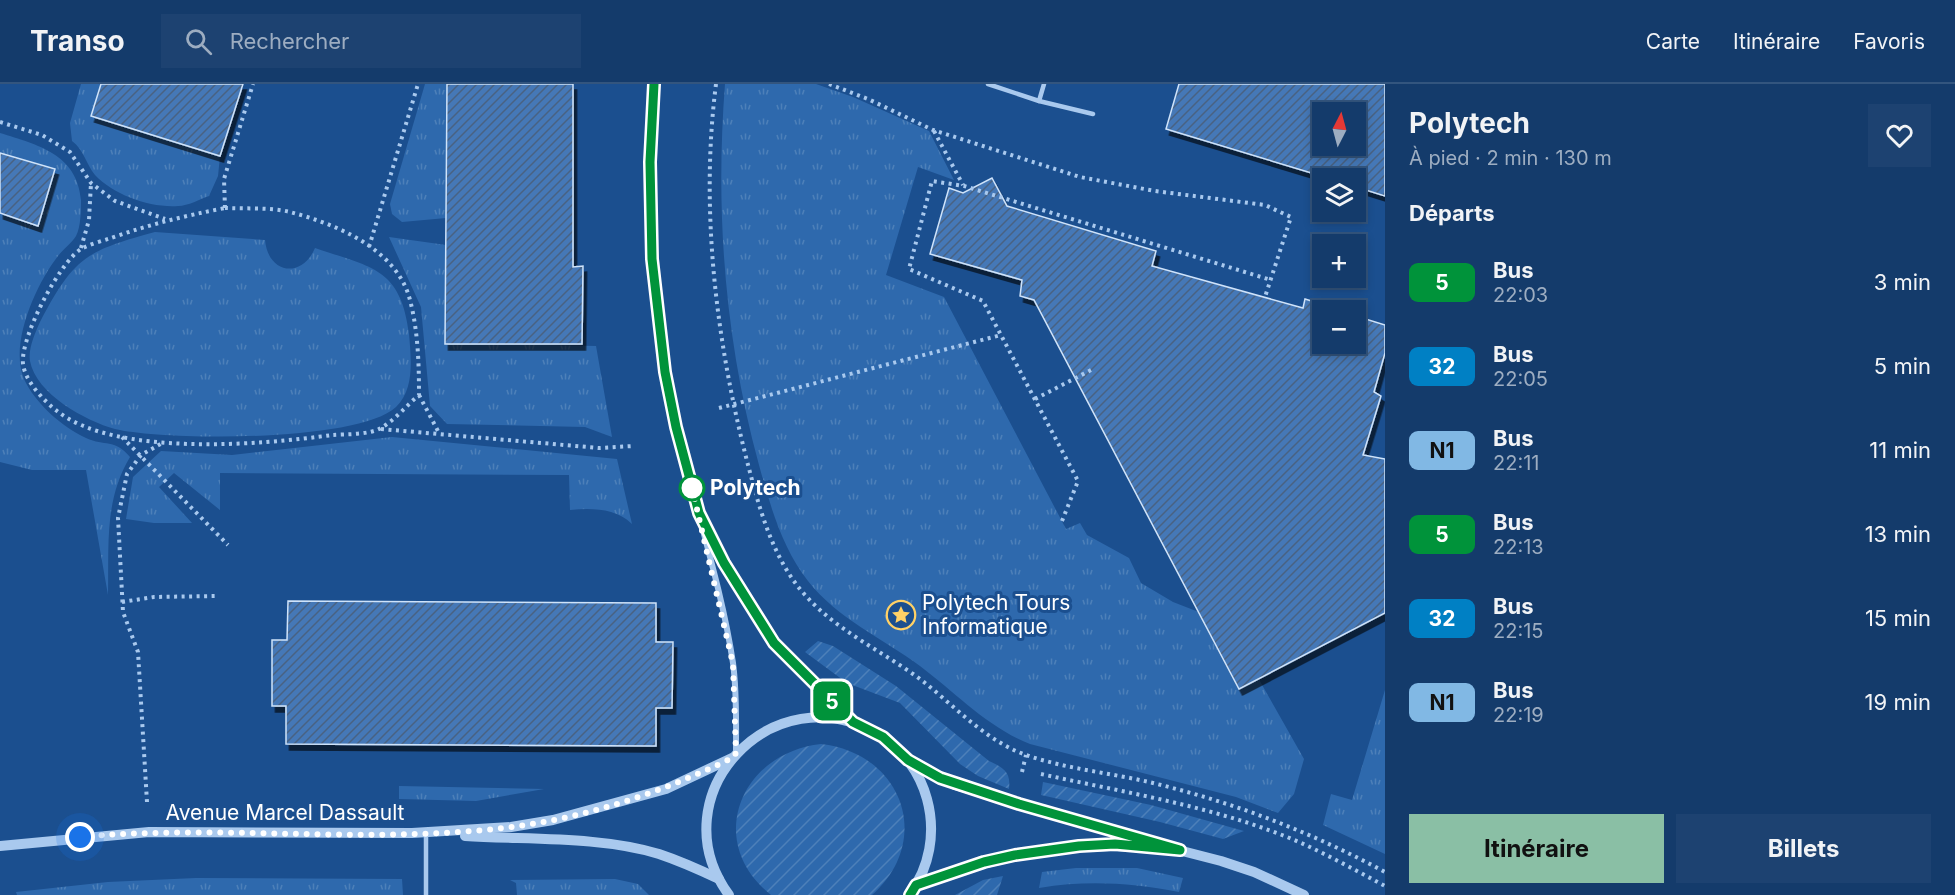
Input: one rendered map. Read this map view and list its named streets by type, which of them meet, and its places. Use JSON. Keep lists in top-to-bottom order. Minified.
{"streets":{"street":["Avenue Marcel Dassault"]},"places":{"other":["Polytech"],"place":["Polytech Tours Informatique"]},"lines":["bus line 5"],"north":"top","page":{"header":"Transo","search":"Rechercher","nav":["Carte","Itinéraire","Favoris"],"on_map":"5","heading":[["Polytech","À pied · 2 min · 130 m"],"Départs"],"map_buttons":["+","−"],"list":[{"mark":"5","name":"Bus","note":"22:03","value":"3 min"},{"mark":"32","name":"Bus","note":"22:05","value":"5 min"},{"mark":"N1","name":"Bus","note":"22:11","value":"11 min"},{"mark":"5","name":"Bus","note":"22:13","value":"13 min"},{"mark":"32","name":"Bus","note":"22:15","value":"15 min"},{"mark":"N1","name":"Bus","note":"22:19","value":"19 min"}],"buttons":["Itinéraire","Billets"]}}
